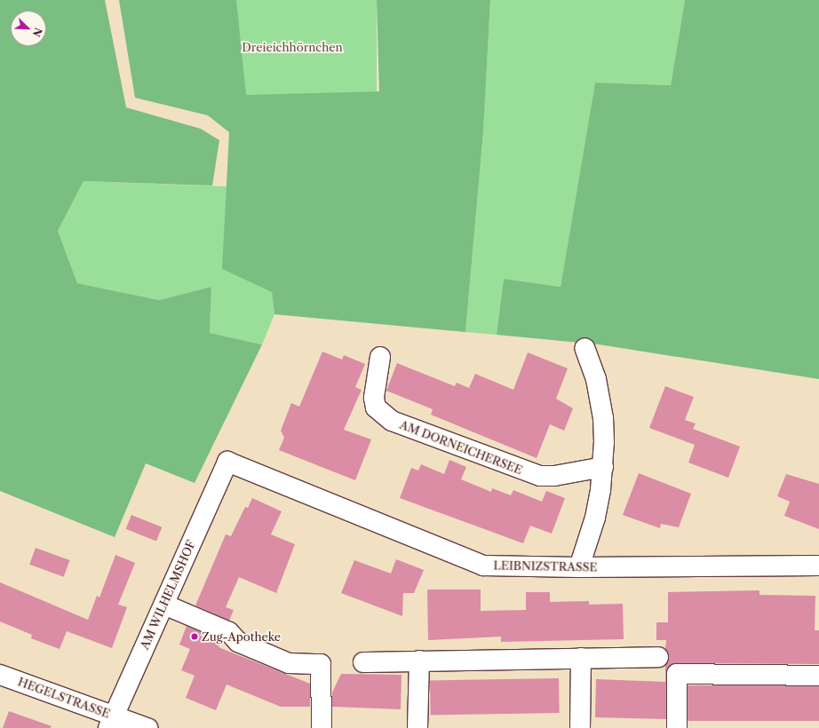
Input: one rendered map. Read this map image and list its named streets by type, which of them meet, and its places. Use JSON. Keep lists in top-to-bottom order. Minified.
{"streets":{"street":["AM DORNEICHERSEE","LEIBNIZSTRASSE","AM WILHELMSHOF","HEGELSTRASSE"]},"crossings":[["LEIBNIZSTRASSE","AM WILHELMSHOF"],["AM WILHELMSHOF","HEGELSTRASSE"]],"parks":["Dreieichhörnchen"],"places":["Zug-Apotheke"],"north":"bottom right"}
